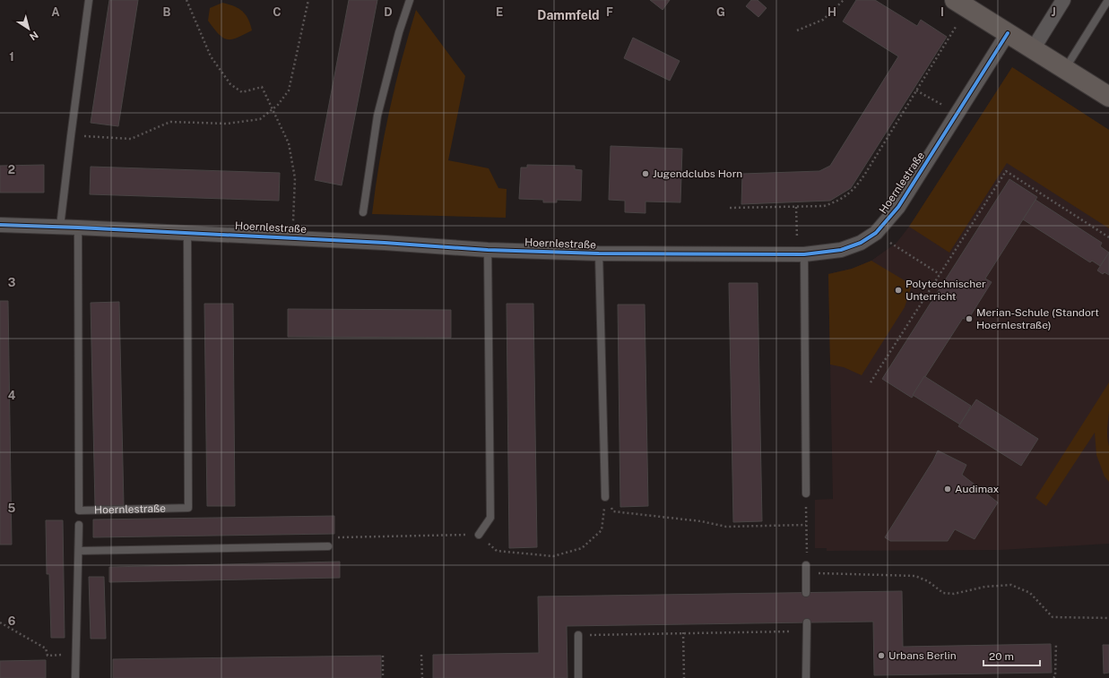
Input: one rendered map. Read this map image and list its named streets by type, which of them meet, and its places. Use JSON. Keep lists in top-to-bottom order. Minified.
{"streets":{"street":["Hoernlestraße"]},"districts":["Dammfeld"],"places":["Jugendclubs Horn","Polytechnischer Unterricht","Merian-Schule (Standort Hoernlestraße)","Audimax","Urbans Berlin"],"scale_bar":"20 m","north":"bottom right","grid":{"columns":["A","B","C","D","E","F","G","H","I","J"],"rows":["1","2","3","4","5","6"]}}
